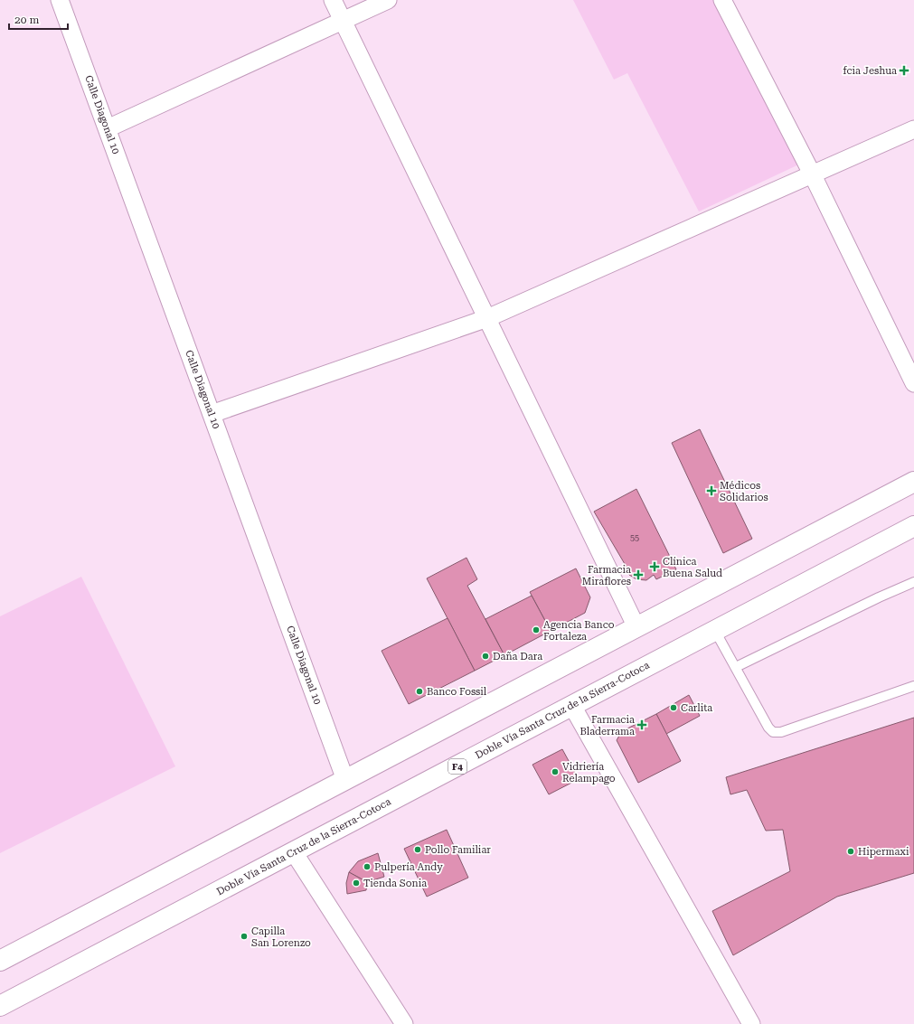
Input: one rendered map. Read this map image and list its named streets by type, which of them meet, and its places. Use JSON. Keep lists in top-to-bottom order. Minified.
{"streets":{"highway":["Doble Vía Santa Cruz de la Sierra-Cotoca","F4"],"street":["Calle Diagonal 10"]},"places":{"health":["fcia Jeshua","Médicos Solidarios","Clínica Buena Salud","Farmacia Miraflores","Farmacia Bladerrama"],"other":["Agencia Banco Fortaleza","Daña Dara","Banco Fossil","Carlita","Vidriería Relampago","Pollo Familiar","Hipermaxi","Pulpería Andy","Tienda Sonia","Capilla San Lorenzo"]},"house_numbers":["55"],"scale_bar":"20 m"}
